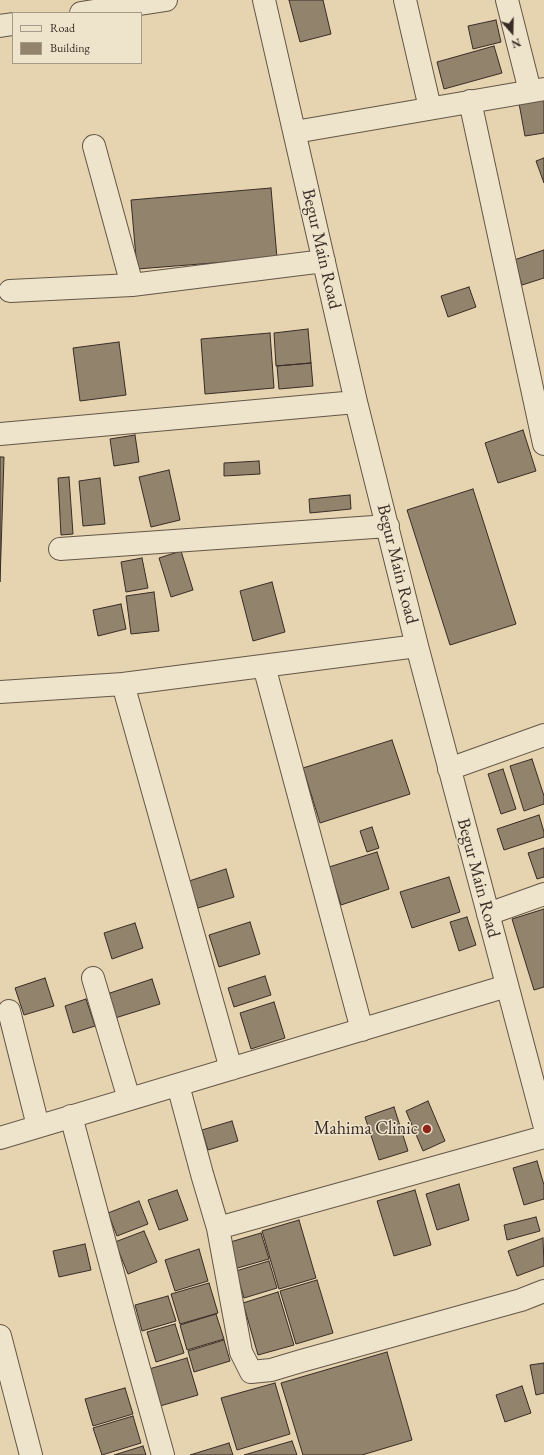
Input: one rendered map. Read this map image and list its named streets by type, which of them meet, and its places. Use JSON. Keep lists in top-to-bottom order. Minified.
{"streets":{"street":["Begur Main Road"]},"places":["Mahima Clinic"],"legend":["Road","Building"],"north":"bottom"}
